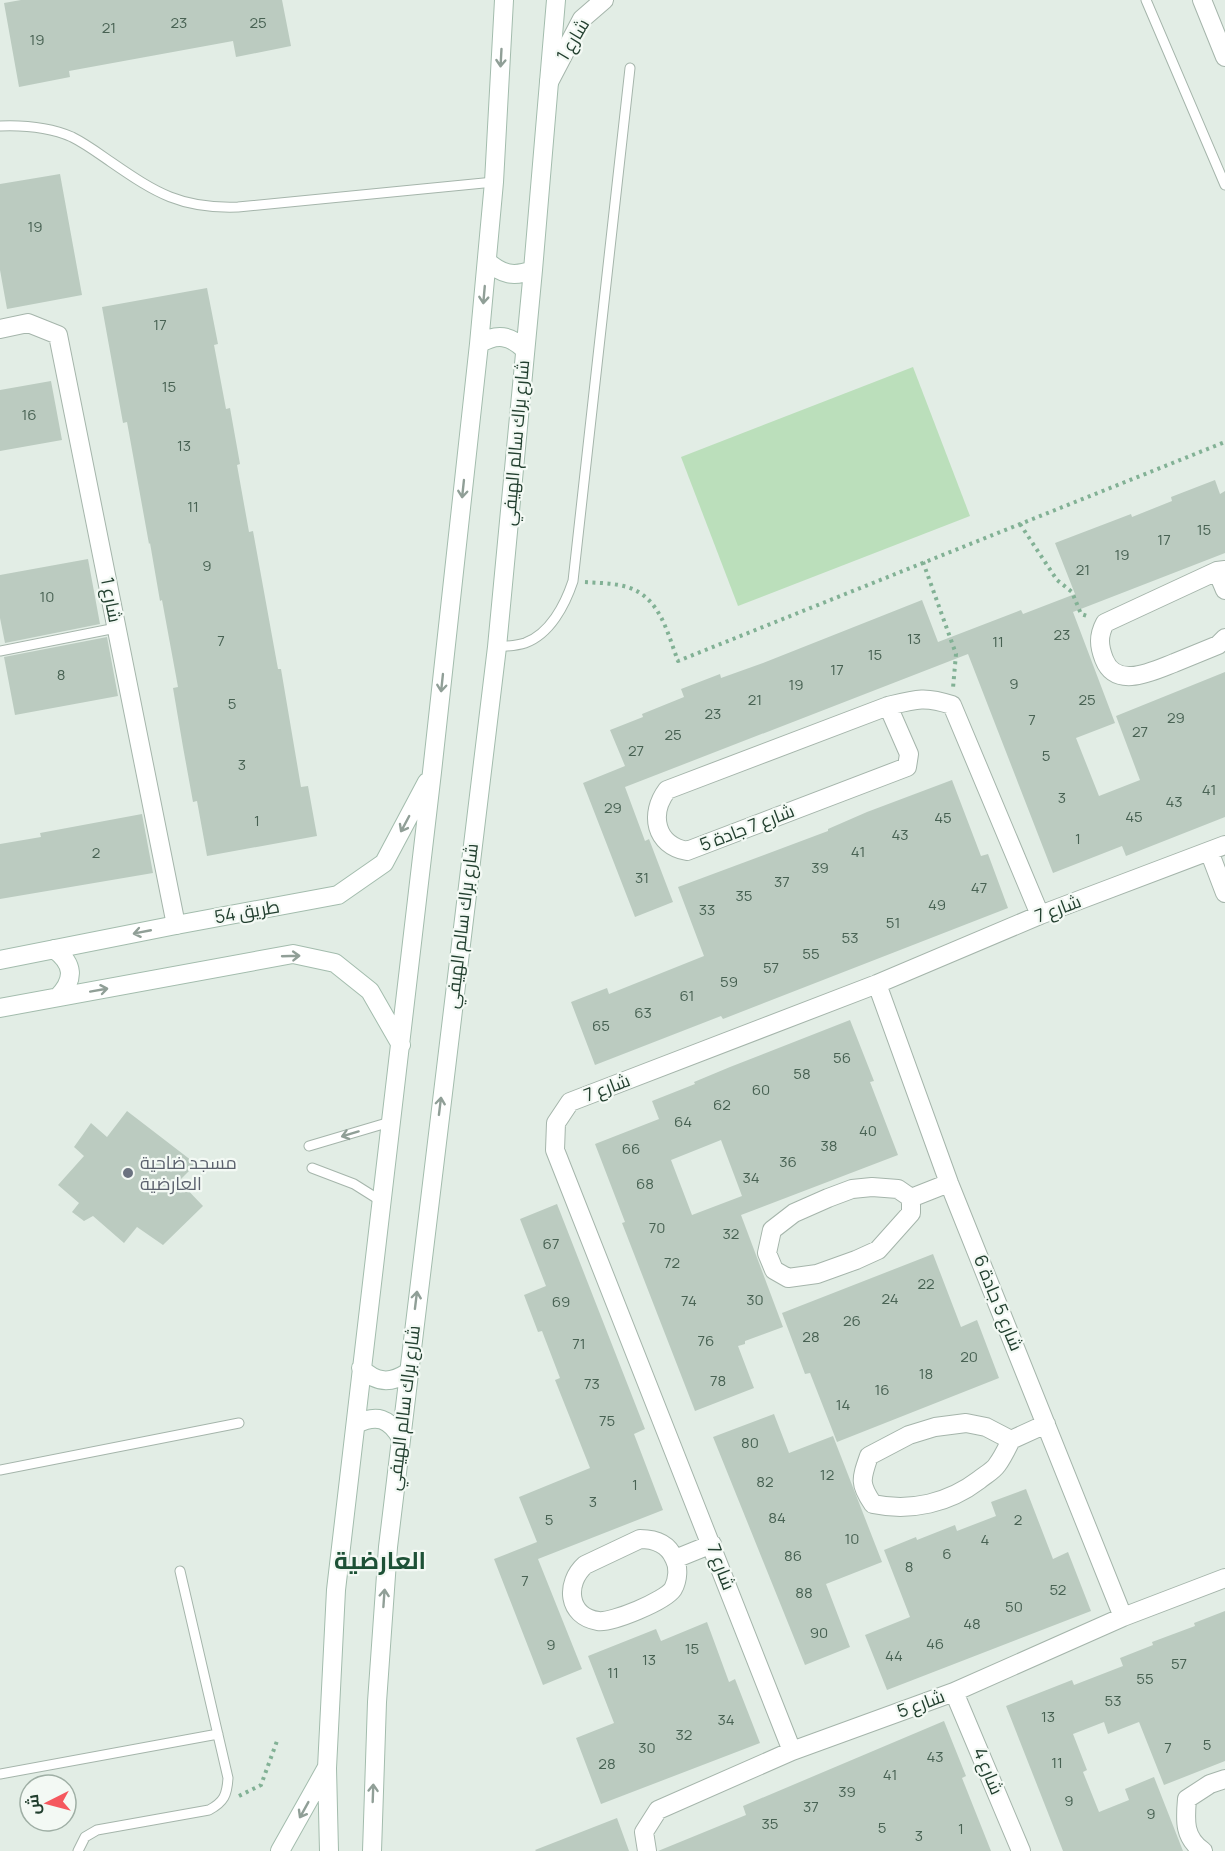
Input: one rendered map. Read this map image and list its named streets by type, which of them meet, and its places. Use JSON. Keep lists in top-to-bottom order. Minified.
{"streets":{"street":["شارع 1","شارع براك سالم الهيفي","شارع 7 جادة 5","شارع 7","طريق 54","شارع 5 جادة 6","شارع 5","شارع 4"]},"crossings":[["شارع 1","شارع براك سالم الهيفي"],["شارع 1","طريق 54"],["شارع 7","شارع 5 جادة 6"],["شارع 7","شارع 5"],["شارع 5 جادة 6","شارع 5"],["شارع 5","شارع 4"]],"one_way":["طريق 54"],"districts":["العارضية"],"places":["مسجد ضاحية العارضية"],"house_numbers":["23","25","21","19","19","17","15","16","13","11","15","17","19","9","21","10","23","13","7","11","15","17","8","9","19","21","25","5","23","29","7","27","25","27","5","3","41","3","43","29","45","45","1","43","1","41","2","39","31","37","47","35","49","33","51","53","55","57","59","61","63","65","56","58","60","62","64","40","38","66","36","34","68","70","32","67","72","22","24","30","74","69","26","28","76","71","20","18","78","73","16","14","75","80","12","82","1","3","84","5","2","10","4","6","86","8","7","52","88","50","48","90","46","9","15","44","13","57","11","55","53","13","34","32","5","30","7","43","11","28","41","39","9","37","9","35","5","1","3"],"north":"left"}
